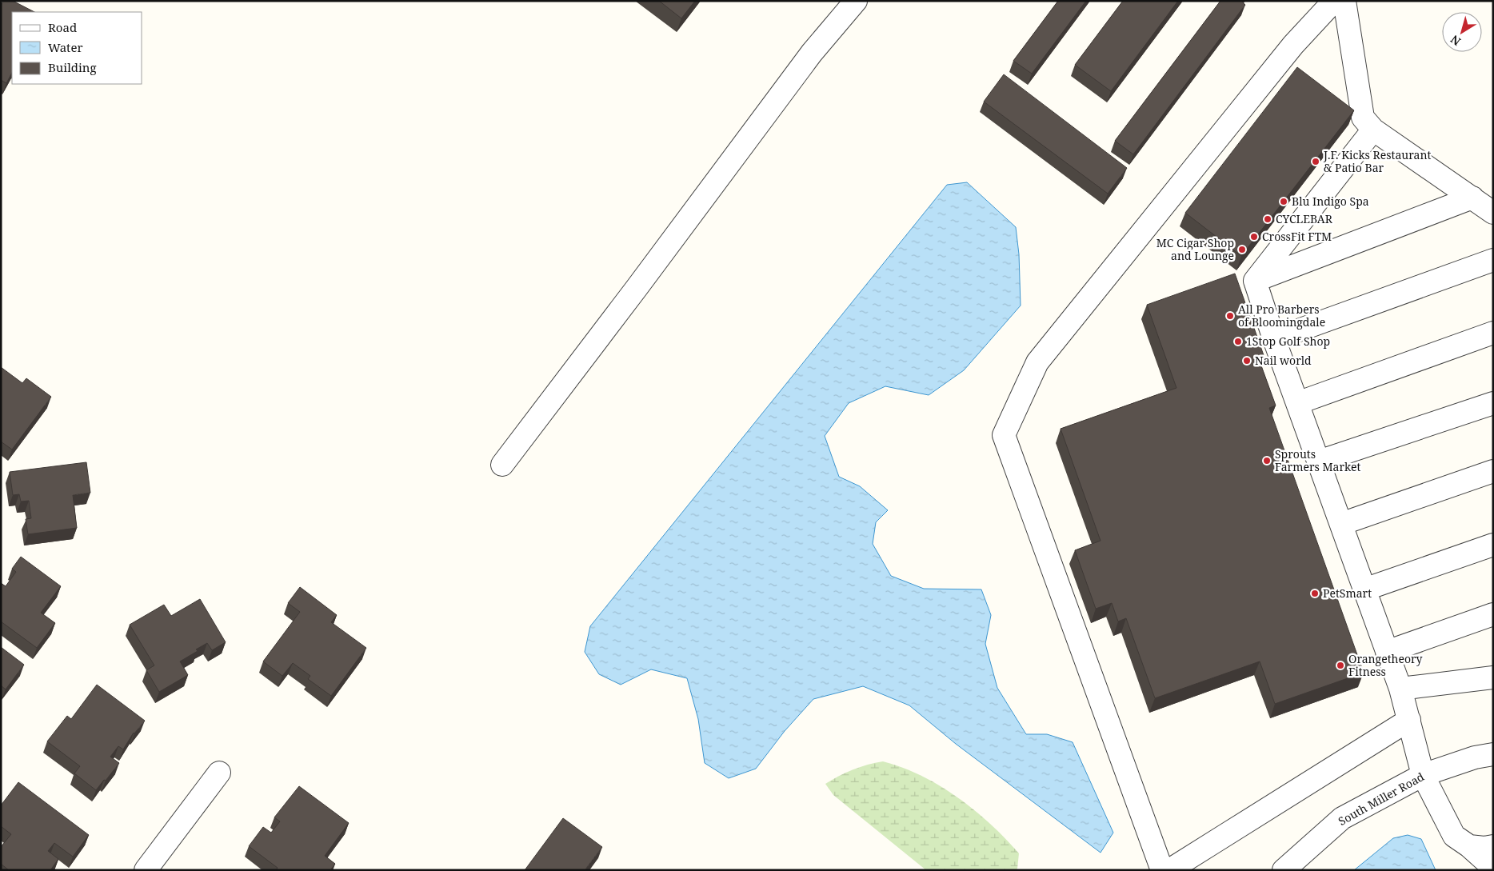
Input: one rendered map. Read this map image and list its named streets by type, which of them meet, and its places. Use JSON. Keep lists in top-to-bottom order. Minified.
{"streets":{"street":["South Miller Road"]},"places":["J.F. Kicks Restaurant & Patio Bar","Blu Indigo Spa","CYCLEBAR","CrossFit FTM","MC Cigar Shop and Lounge","All Pro Barbers of Bloomingdale","1Stop Golf Shop","Nail world","Sprouts Farmers Market","PetSmart","Orangetheory Fitness"],"legend":["Road","Water","Building"],"north":"bottom left"}
